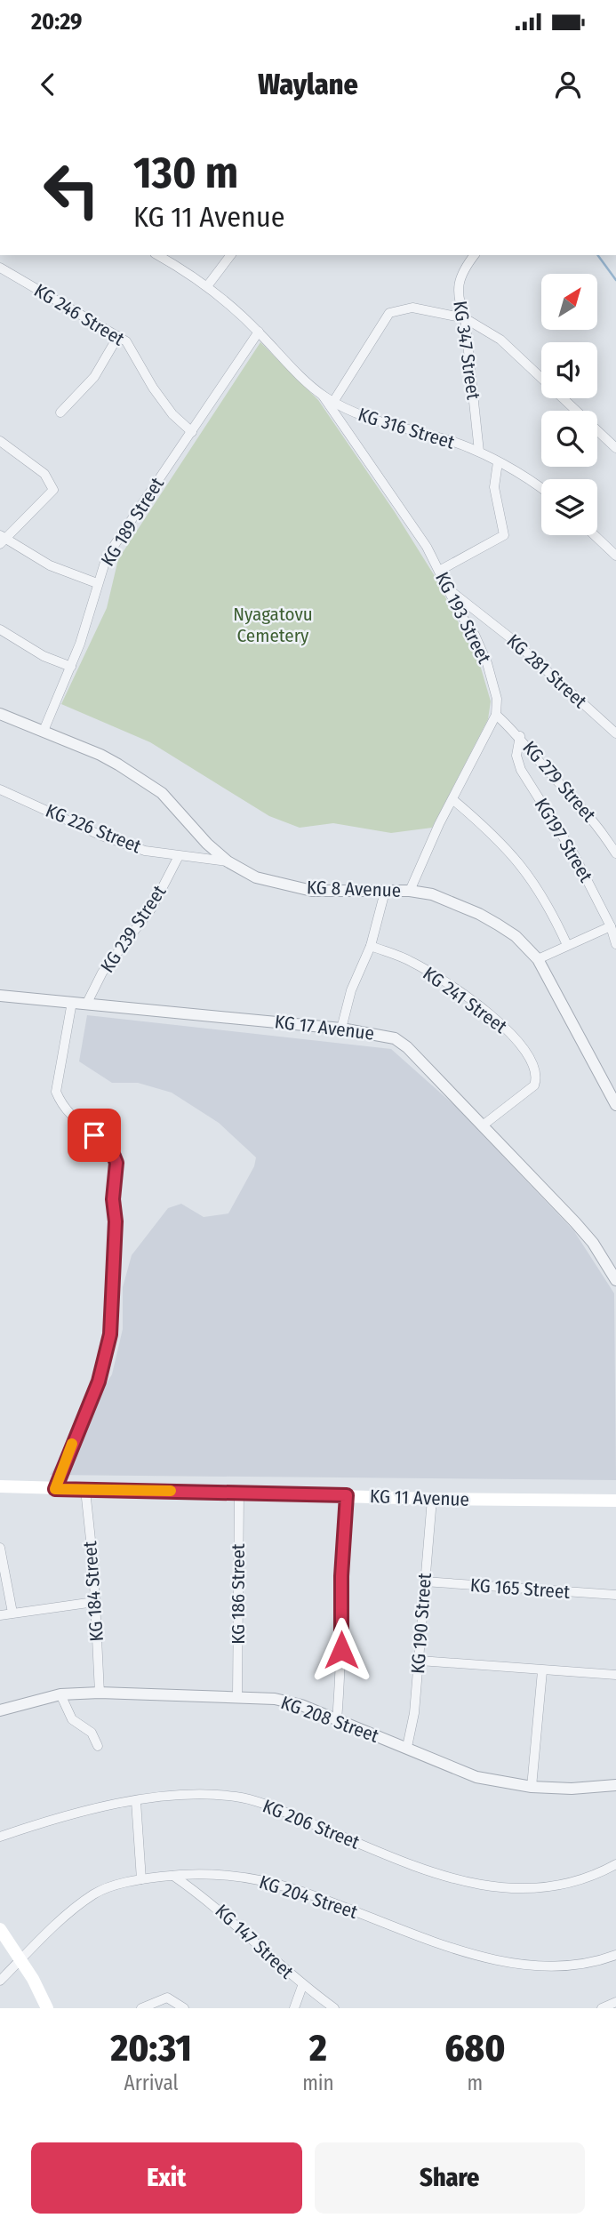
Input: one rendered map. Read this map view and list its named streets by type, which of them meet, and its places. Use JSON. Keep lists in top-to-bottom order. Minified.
{"streets":{"main road":["KG 11 Avenue"],"street":["KG 246 Street","KG 347 Street","KG 316 Street","KG 189 Street","KG 193 Street","KG 281 Street","KG 279 Street","KG 226 Street","KG197 Street","KG 8 Avenue","KG 239 Street","KG 241 Street","KG 17 Avenue","KG 165 Street","KG 184 Street","KG 186 Street","KG 190 Street","KG 208 Street","KG 206 Street","KG 204 Street","KG 147 Street"]},"crossings":[["KG 246 Street","KG 189 Street"],["KG 347 Street","KG 316 Street"],["KG 316 Street","KG 189 Street"],["KG 316 Street","KG 193 Street"],["KG 189 Street","KG 8 Avenue"],["KG 193 Street","KG 281 Street"],["KG 193 Street","KG 279 Street"],["KG 279 Street","KG197 Street"],["KG 226 Street","KG 8 Avenue"],["KG 226 Street","KG 239 Street"],["KG 239 Street","KG 17 Avenue"],["KG 241 Street","KG 17 Avenue"],["KG 11 Avenue","KG 184 Street"],["KG 11 Avenue","KG 186 Street"],["KG 11 Avenue","KG 190 Street"],["KG 165 Street","KG 190 Street"],["KG 184 Street","KG 208 Street"],["KG 186 Street","KG 208 Street"],["KG 190 Street","KG 208 Street"],["KG 204 Street","KG 147 Street"]],"parks":["Nyagatovu Cemetery"],"north":"top right","page":{"status":"20:29","header":"Waylane","turn":["130 m","KG 11 Avenue"],"eta":["20:31","Arrival","2","min","680","m"],"buttons":["Exit","Share"]}}
